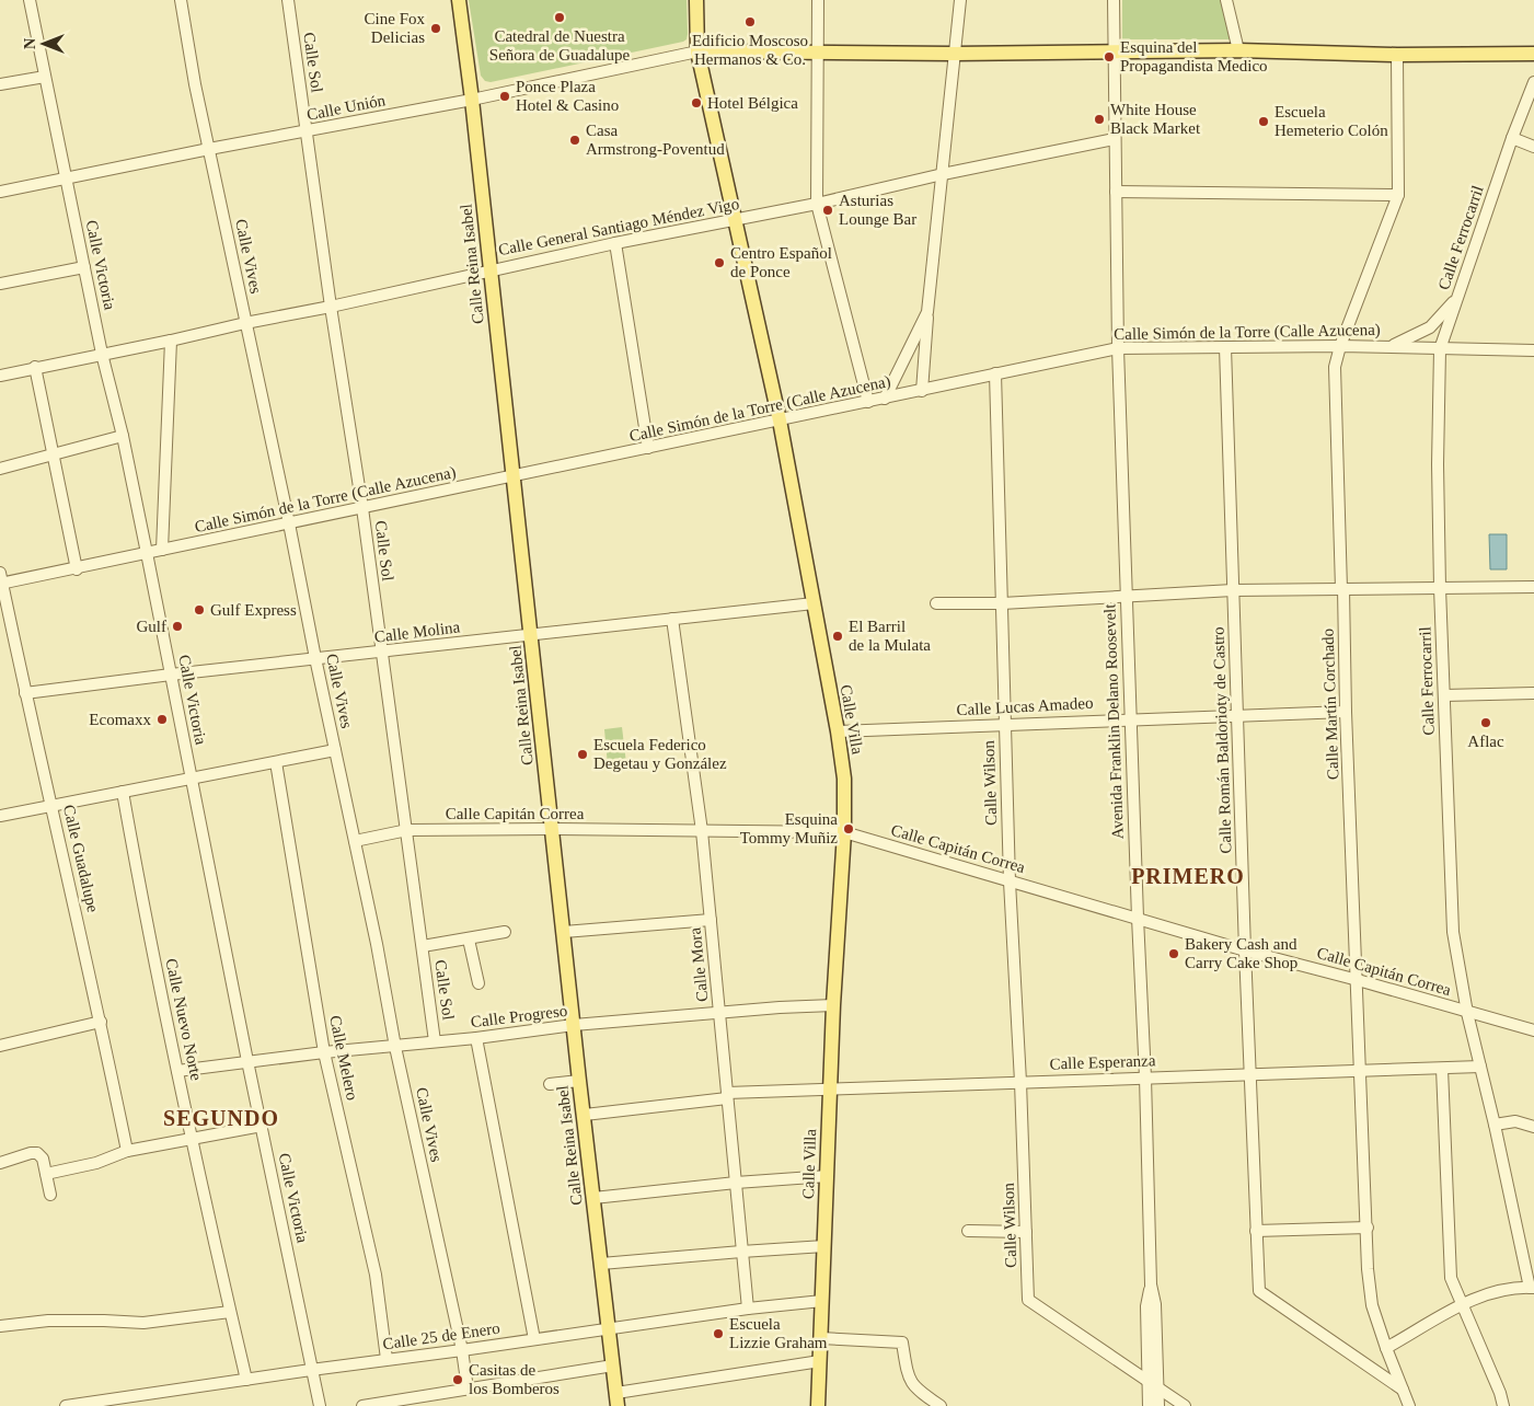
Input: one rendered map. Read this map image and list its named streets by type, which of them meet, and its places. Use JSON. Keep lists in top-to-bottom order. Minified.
{"streets":{"main road":["Calle Reina Isabel","Calle Villa"],"street":["Calle Sol","Calle Unión","Calle General Santiago Méndez Vigo","Calle Ferrocarril","Calle Vives","Calle Victoria","Calle Simón de la Torre (Calle Azucena)","Calle Molina","Calle Martín Corchado","Calle Lucas Amadeo","Avenida Franklin Delano Roosevelt","Calle Román Baldorioty de Castro","Calle Wilson","Calle Capitán Correa","Calle Guadalupe","Calle Mora","Calle Progreso","Calle Nuevo Norte","Calle Melero","Calle Esperanza","Calle 25 de Enero"]},"crossings":[["Calle Sol","Calle Unión"],["Calle Sol","Calle General Santiago Méndez Vigo"],["Calle Sol","Calle Simón de la Torre (Calle Azucena)"],["Calle Sol","Calle Molina"],["Calle Sol","Calle Capitán Correa"],["Calle Sol","Calle Progreso"],["Calle Unión","Calle Vives"],["Calle Unión","Calle Reina Isabel"],["Calle Unión","Calle Victoria"],["Calle Unión","Calle Villa"],["Calle General Santiago Méndez Vigo","Calle Vives"],["Calle General Santiago Méndez Vigo","Calle Reina Isabel"],["Calle General Santiago Méndez Vigo","Calle Victoria"],["Calle General Santiago Méndez Vigo","Calle Villa"],["Calle General Santiago Méndez Vigo","Avenida Franklin Delano Roosevelt"],["Calle Ferrocarril","Calle Simón de la Torre (Calle Azucena)"],["Calle Ferrocarril","Calle Capitán Correa"],["Calle Ferrocarril","Calle Esperanza"],["Calle Vives","Calle Simón de la Torre (Calle Azucena)"],["Calle Vives","Calle Molina"],["Calle Vives","Calle Capitán Correa"],["Calle Vives","Calle Progreso"],["Calle Vives","Calle 25 de Enero"],["Calle Reina Isabel","Calle Simón de la Torre (Calle Azucena)"],["Calle Reina Isabel","Calle Molina"],["Calle Reina Isabel","Calle Capitán Correa"],["Calle Reina Isabel","Calle Progreso"],["Calle Reina Isabel","Calle Esperanza"],["Calle Reina Isabel","Calle 25 de Enero"],["Calle Victoria","Calle Simón de la Torre (Calle Azucena)"],["Calle Victoria","Calle Molina"],["Calle Victoria","Calle Progreso"],["Calle Victoria","Calle 25 de Enero"],["Calle Simón de la Torre (Calle Azucena)","Calle Martín Corchado"],["Calle Simón de la Torre (Calle Azucena)","Calle Villa"],["Calle Simón de la Torre (Calle Azucena)","Avenida Franklin Delano Roosevelt"],["Calle Simón de la Torre (Calle Azucena)","Calle Román Baldorioty de Castro"],["Calle Simón de la Torre (Calle Azucena)","Calle Wilson"],["Calle Simón de la Torre (Calle Azucena)","Calle Guadalupe"],["Calle Molina","Calle Villa"],["Calle Molina","Calle Guadalupe"],["Calle Molina","Calle Mora"],["Calle Martín Corchado","Calle Lucas Amadeo"],["Calle Martín Corchado","Calle Román Baldorioty de Castro"],["Calle Martín Corchado","Calle Capitán Correa"],["Calle Martín Corchado","Calle Esperanza"],["Calle Lucas Amadeo","Calle Villa"],["Calle Lucas Amadeo","Avenida Franklin Delano Roosevelt"],["Calle Lucas Amadeo","Calle Román Baldorioty de Castro"],["Calle Lucas Amadeo","Calle Wilson"],["Calle Villa","Calle Capitán Correa"],["Calle Villa","Calle Progreso"],["Calle Villa","Calle Esperanza"],["Calle Villa","Calle 25 de Enero"],["Avenida Franklin Delano Roosevelt","Calle Wilson"],["Avenida Franklin Delano Roosevelt","Calle Capitán Correa"],["Avenida Franklin Delano Roosevelt","Calle Esperanza"],["Calle Román Baldorioty de Castro","Calle Capitán Correa"],["Calle Román Baldorioty de Castro","Calle Esperanza"],["Calle Wilson","Calle Capitán Correa"],["Calle Wilson","Calle Esperanza"],["Calle Capitán Correa","Calle Mora"],["Calle Mora","Calle Progreso"],["Calle Mora","Calle Esperanza"],["Calle Mora","Calle 25 de Enero"],["Calle Progreso","Calle Nuevo Norte"],["Calle Progreso","Calle Melero"],["Calle Nuevo Norte","Calle 25 de Enero"],["Calle Melero","Calle 25 de Enero"]],"districts":["PRIMERO","SEGUNDO"],"places":["Catedral de Nuestra Señora de Guadalupe","Edificio Moscoso Hermanos & Co.","Cine Fox Delicias","Esquina del Propagandista Medico","Ponce Plaza Hotel & Casino","Hotel Bélgica","White House Black Market","Escuela Hemeterio Colón","Casa Armstrong-Poventud","Asturias Lounge Bar","Centro Español de Ponce","Gulf Express","Gulf","El Barril de la Mulata","Ecomaxx","Aflac","Escuela Federico Degetau y González","Esquina Tommy Muñiz","Bakery Cash and Carry Cake Shop","Escuela Lizzie Graham","Casitas de los Bomberos"],"north":"left"}
